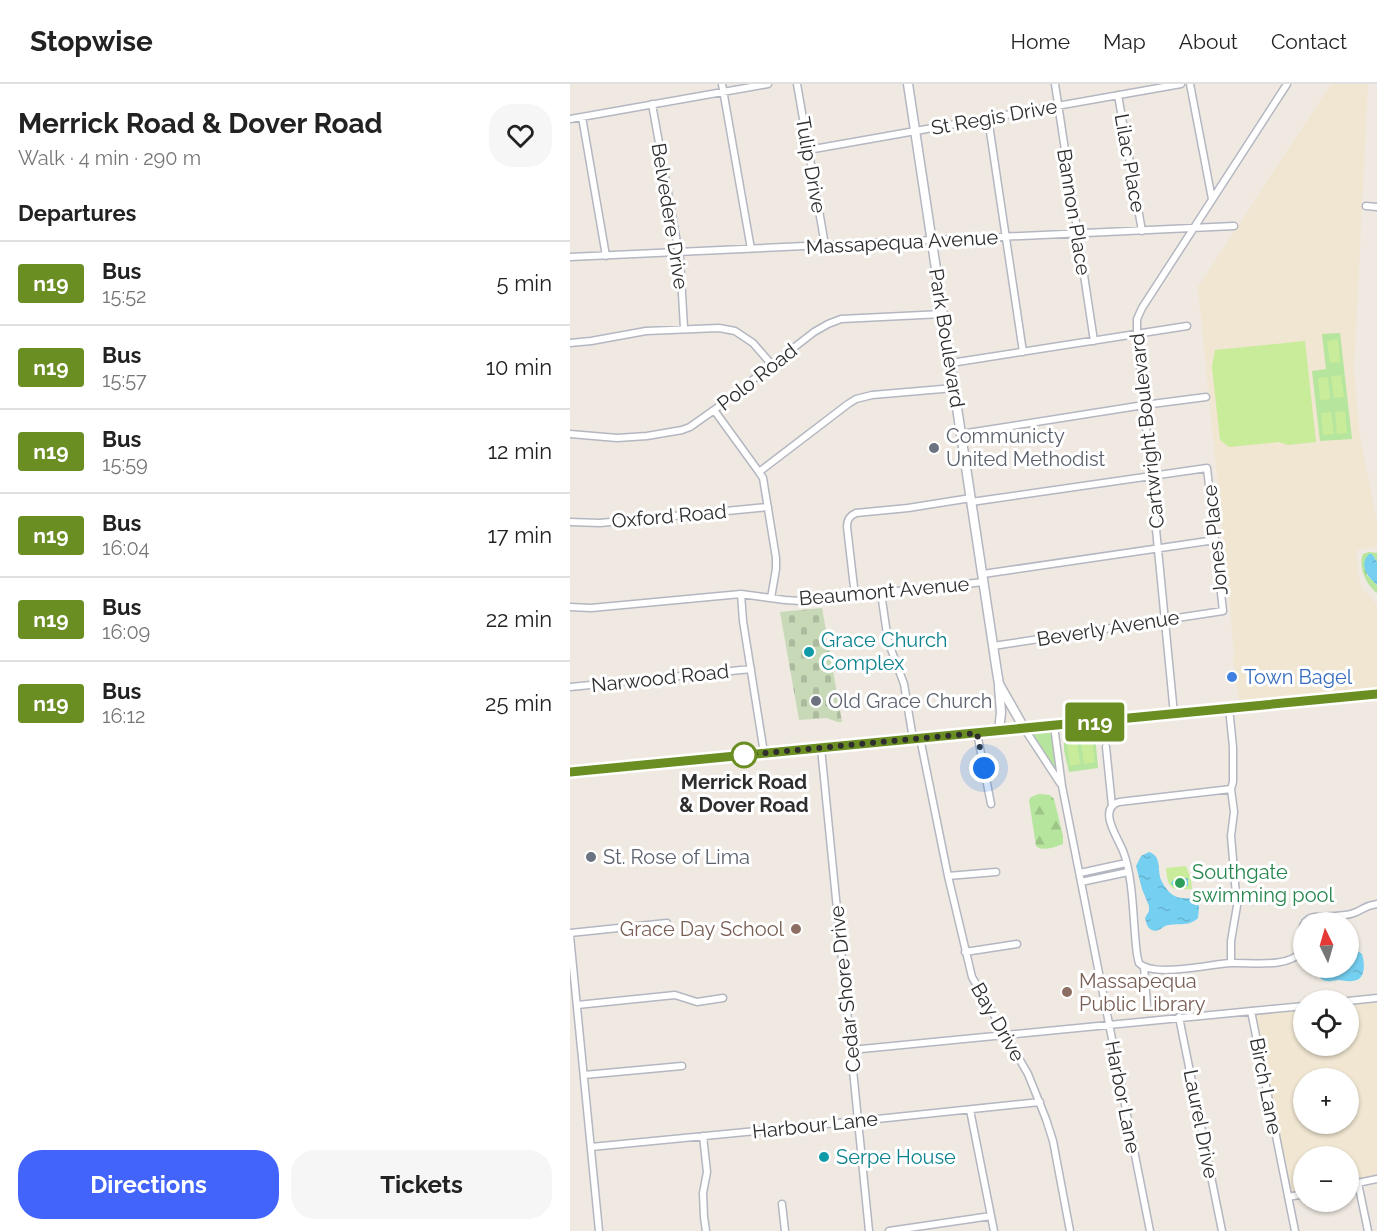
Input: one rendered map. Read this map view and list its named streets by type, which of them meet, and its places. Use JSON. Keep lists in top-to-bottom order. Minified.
{"streets":{"main road":["Park Boulevard"],"street":["St Regis Drive","Lilac Place","Tulip Drive","Bannon Place","Belvedere Drive","Massapequa Avenue","Polo Road","Cartwright Boulevard","Oxford Road","Jones Place","Beaumont Avenue","Beverly Avenue","Narwood Road","Cedar Shore Drive","Bay Drive","Birch Lane","Harbor Lane","Laurel Drive","Harbour Lane"]},"crossings":[["St Regis Drive","Lilac Place"],["St Regis Drive","Tulip Drive"],["St Regis Drive","Bannon Place"],["St Regis Drive","Park Boulevard"],["Lilac Place","Massapequa Avenue"],["Tulip Drive","Massapequa Avenue"],["Bannon Place","Massapequa Avenue"],["Belvedere Drive","Massapequa Avenue"],["Massapequa Avenue","Park Boulevard"],["Massapequa Avenue","Cartwright Boulevard"],["Park Boulevard","Polo Road"],["Park Boulevard","Beaumont Avenue"],["Park Boulevard","Beverly Avenue"],["Park Boulevard","Harbor Lane"],["Cartwright Boulevard","Jones Place"],["Cartwright Boulevard","Beaumont Avenue"],["Cartwright Boulevard","Beverly Avenue"],["Jones Place","Beaumont Avenue"],["Jones Place","Beverly Avenue"],["Beaumont Avenue","Bay Drive"],["Cedar Shore Drive","Harbour Lane"],["Bay Drive","Harbour Lane"]],"places":["Communicty United Methodist","Grace Church Complex","Town Bagel","Old Grace Church","Merrick Road & Dover Road","St. Rose of Lima","Southgate swimming pool","Grace Day School","Massapequa Public Library","Serpe House"],"lines":["bus line n19"],"north":"top","page":{"header":"Stopwise","nav":["Home","Map","About","Contact"],"heading":[["Merrick Road & Dover Road","Walk · 4 min · 290 m"],"Departures"],"on_map":"n19","list":[{"mark":"n19","name":"Bus","note":"15:52","value":"5 min"},{"mark":"n19","name":"Bus","note":"15:57","value":"10 min"},{"mark":"n19","name":"Bus","note":"15:59","value":"12 min"},{"mark":"n19","name":"Bus","note":"16:04","value":"17 min"},{"mark":"n19","name":"Bus","note":"16:09","value":"22 min"},{"mark":"n19","name":"Bus","note":"16:12","value":"25 min"}],"map_buttons":["+","−"],"buttons":["Directions","Tickets"]}}
